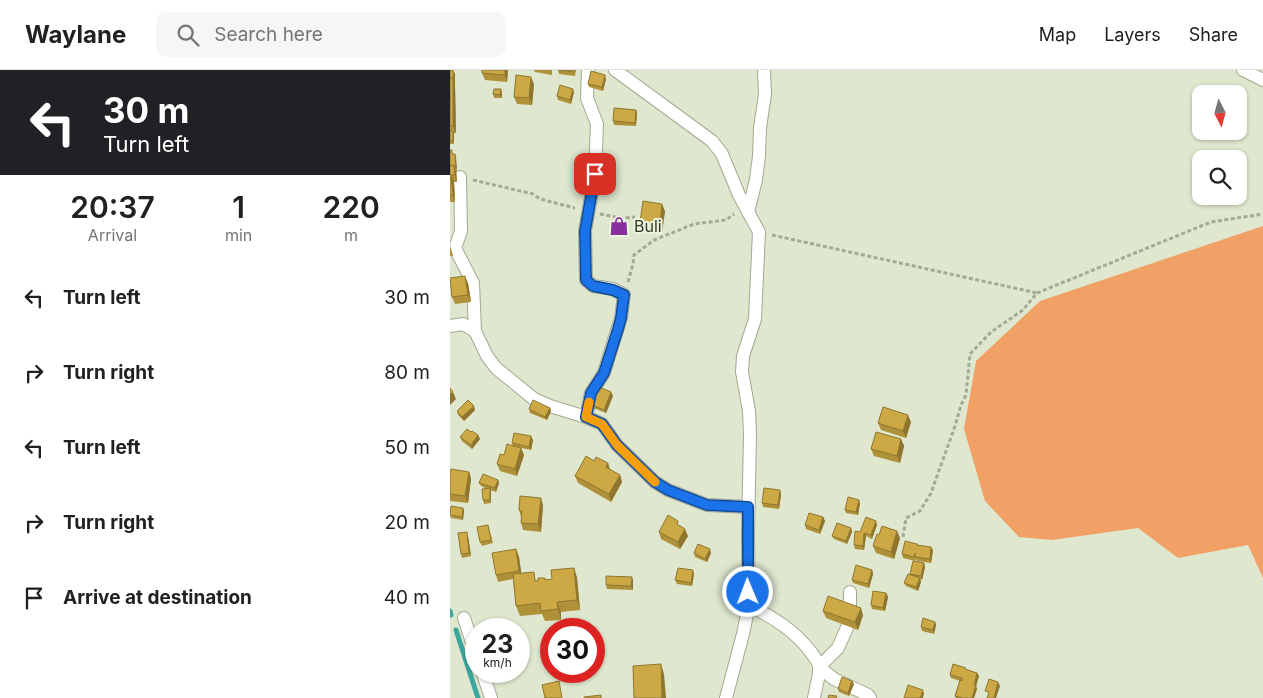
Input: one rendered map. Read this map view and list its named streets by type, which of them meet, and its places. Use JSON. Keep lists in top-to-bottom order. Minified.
{"places":{"shop":["Buli"]},"north":"bottom","page":{"header":"Waylane","search":"Search here","nav":["Map","Layers","Share"],"turn":["30 m","Turn left"],"eta":["20:37","Arrival","1","min","220","m"],"list":[{"name":"Turn left","value":"30 m"},{"name":"Turn right","value":"80 m"},{"name":"Turn left","value":"50 m"},{"name":"Turn right","value":"20 m"},{"name":"Arrive at destination","value":"40 m"}],"speed":"23 km/h","limit":"30"}}
